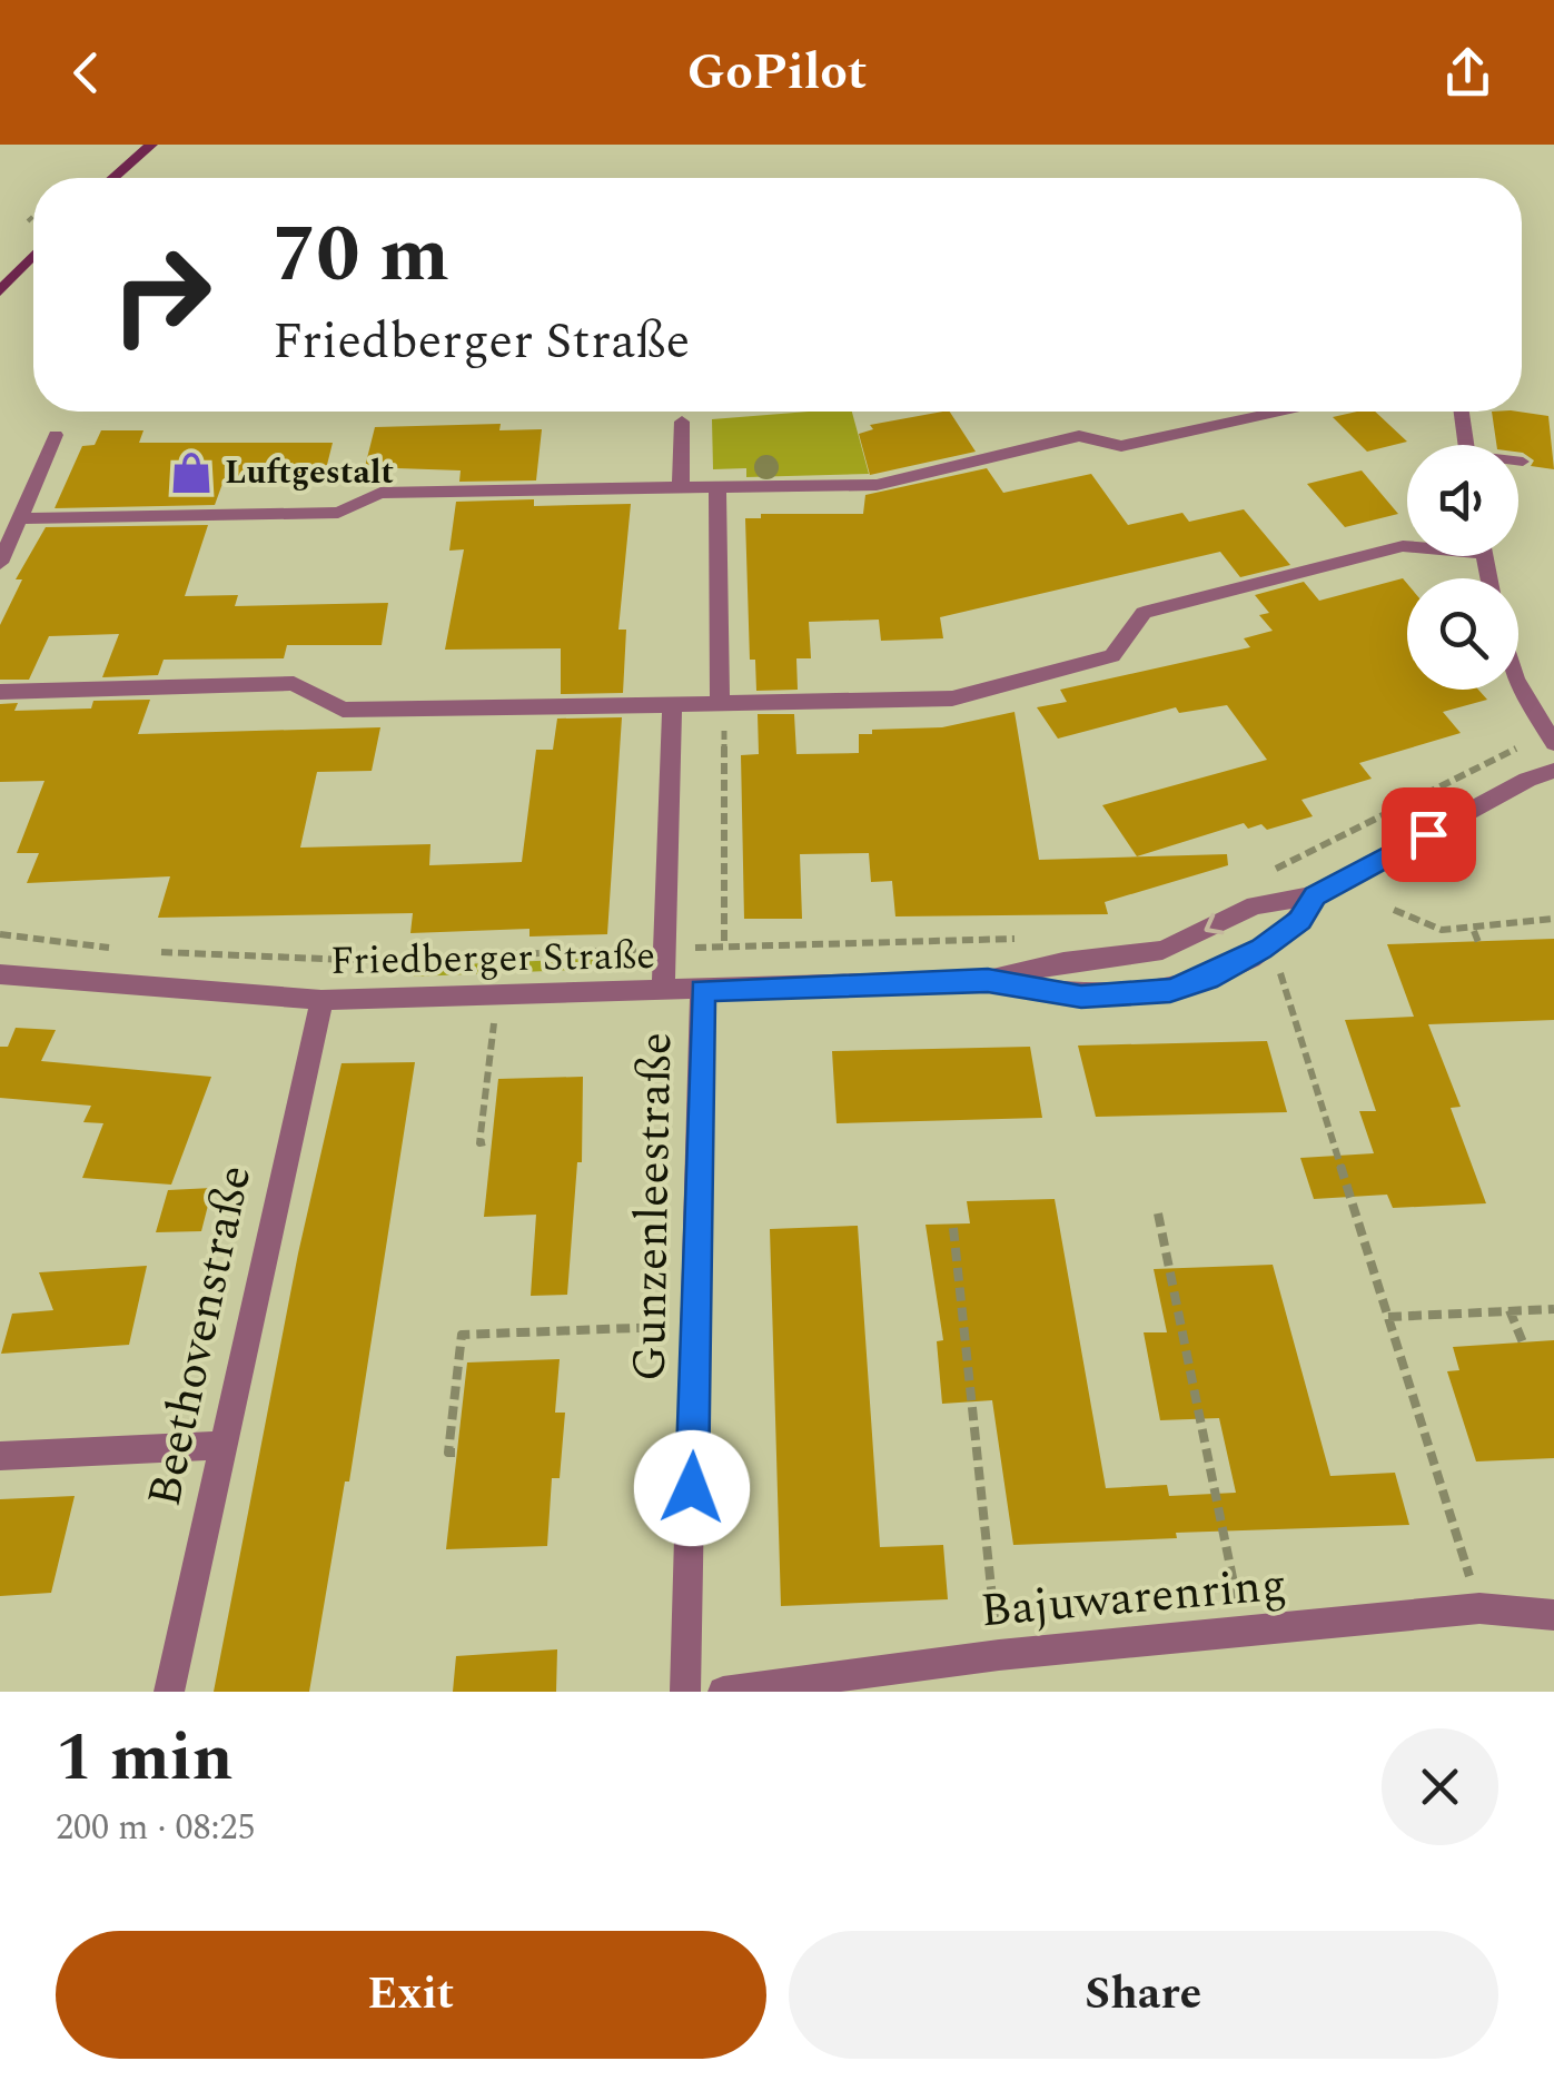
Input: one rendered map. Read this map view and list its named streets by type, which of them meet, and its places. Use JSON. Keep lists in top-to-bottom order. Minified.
{"streets":{"street":["Friedberger Straße","Gunzenleestraße","Beethovenstraße","Bajuwarenring"]},"crossings":[["Friedberger Straße","Gunzenleestraße"],["Friedberger Straße","Beethovenstraße"]],"places":{"shop":["Luftgestalt"]},"page":{"header":"GoPilot","turn":["70 m","Friedberger Straße"],"heading":["1 min","200 m · 08:25"],"buttons":["Exit","Share"]}}
